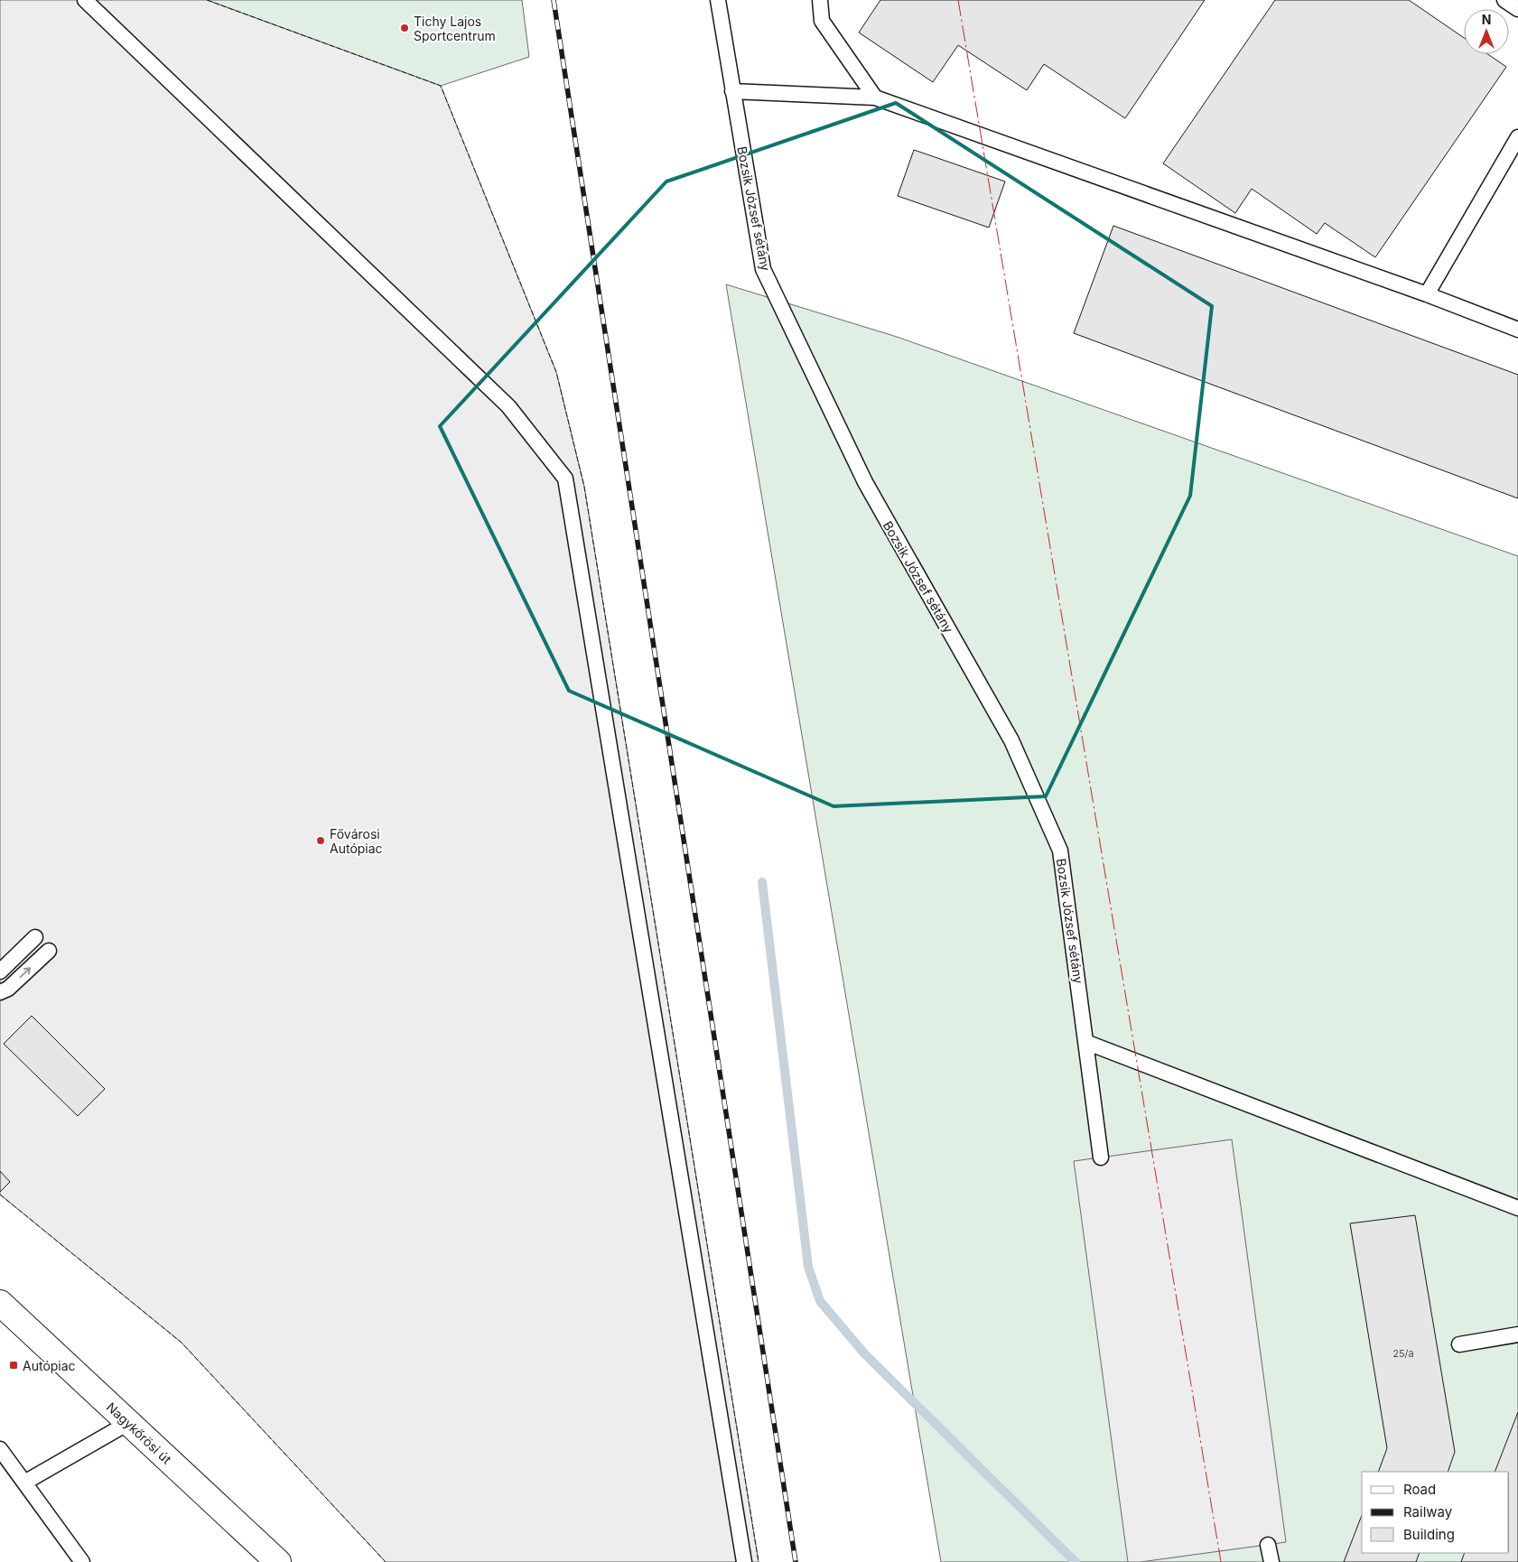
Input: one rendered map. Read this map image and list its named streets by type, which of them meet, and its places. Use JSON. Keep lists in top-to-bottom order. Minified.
{"streets":{"main road":["Nagykőrösi út"],"lane":["Bozsik József sétány"]},"places":{"other":["Tichy Lajos Sportcentrum","Fővárosi Autópiac"],"transit":["Autópiac"]},"house_numbers":["25/a"],"legend":["Road","Railway","Building"],"north":"top"}
